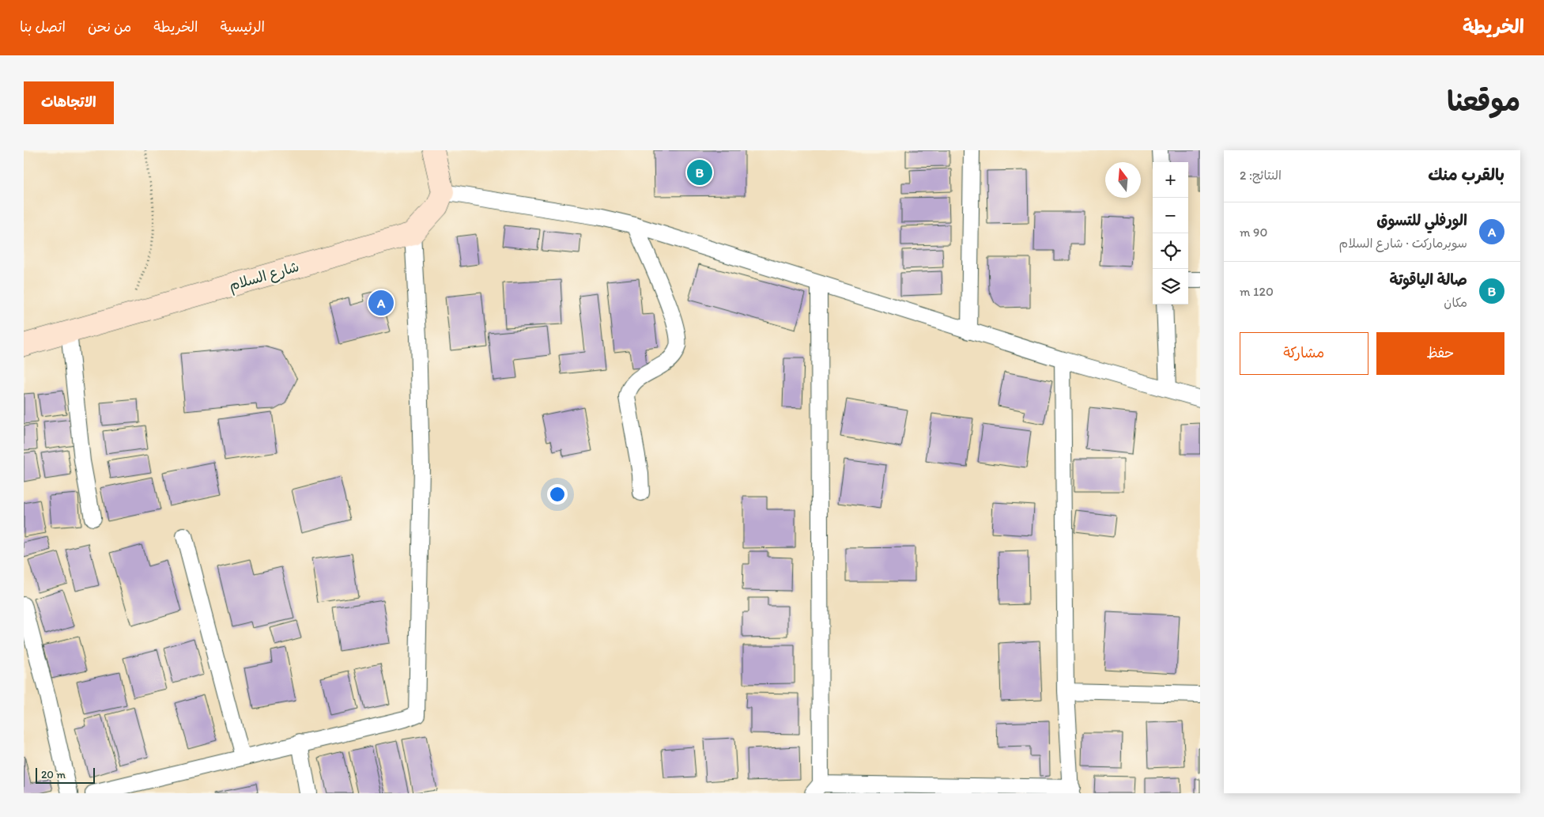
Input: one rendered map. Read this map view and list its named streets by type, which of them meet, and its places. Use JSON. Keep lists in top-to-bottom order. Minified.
{"streets":{"main road":["شارع السلام"]},"scale_bar":"20 m","north":"top","page":{"header":"الخريطة","nav":["الرئيسية","الخريطة","من نحن","اتصل بنا"],"title":"موقعنا","buttons":["الاتجاهات",["حفظ","مشاركة"]],"heading":["بالقرب منك","النتائج: 2"],"pins":["B","A"],"map_buttons":["+","−"],"list":[{"mark":"A","name":"الورفلي للتسوق","note":"سوبرماركت · شارع السلام","value":"90 m"},{"mark":"B","name":"صالة الياقوتة","note":"مكان","value":"120 m"}],"scale":"20 m"}}
